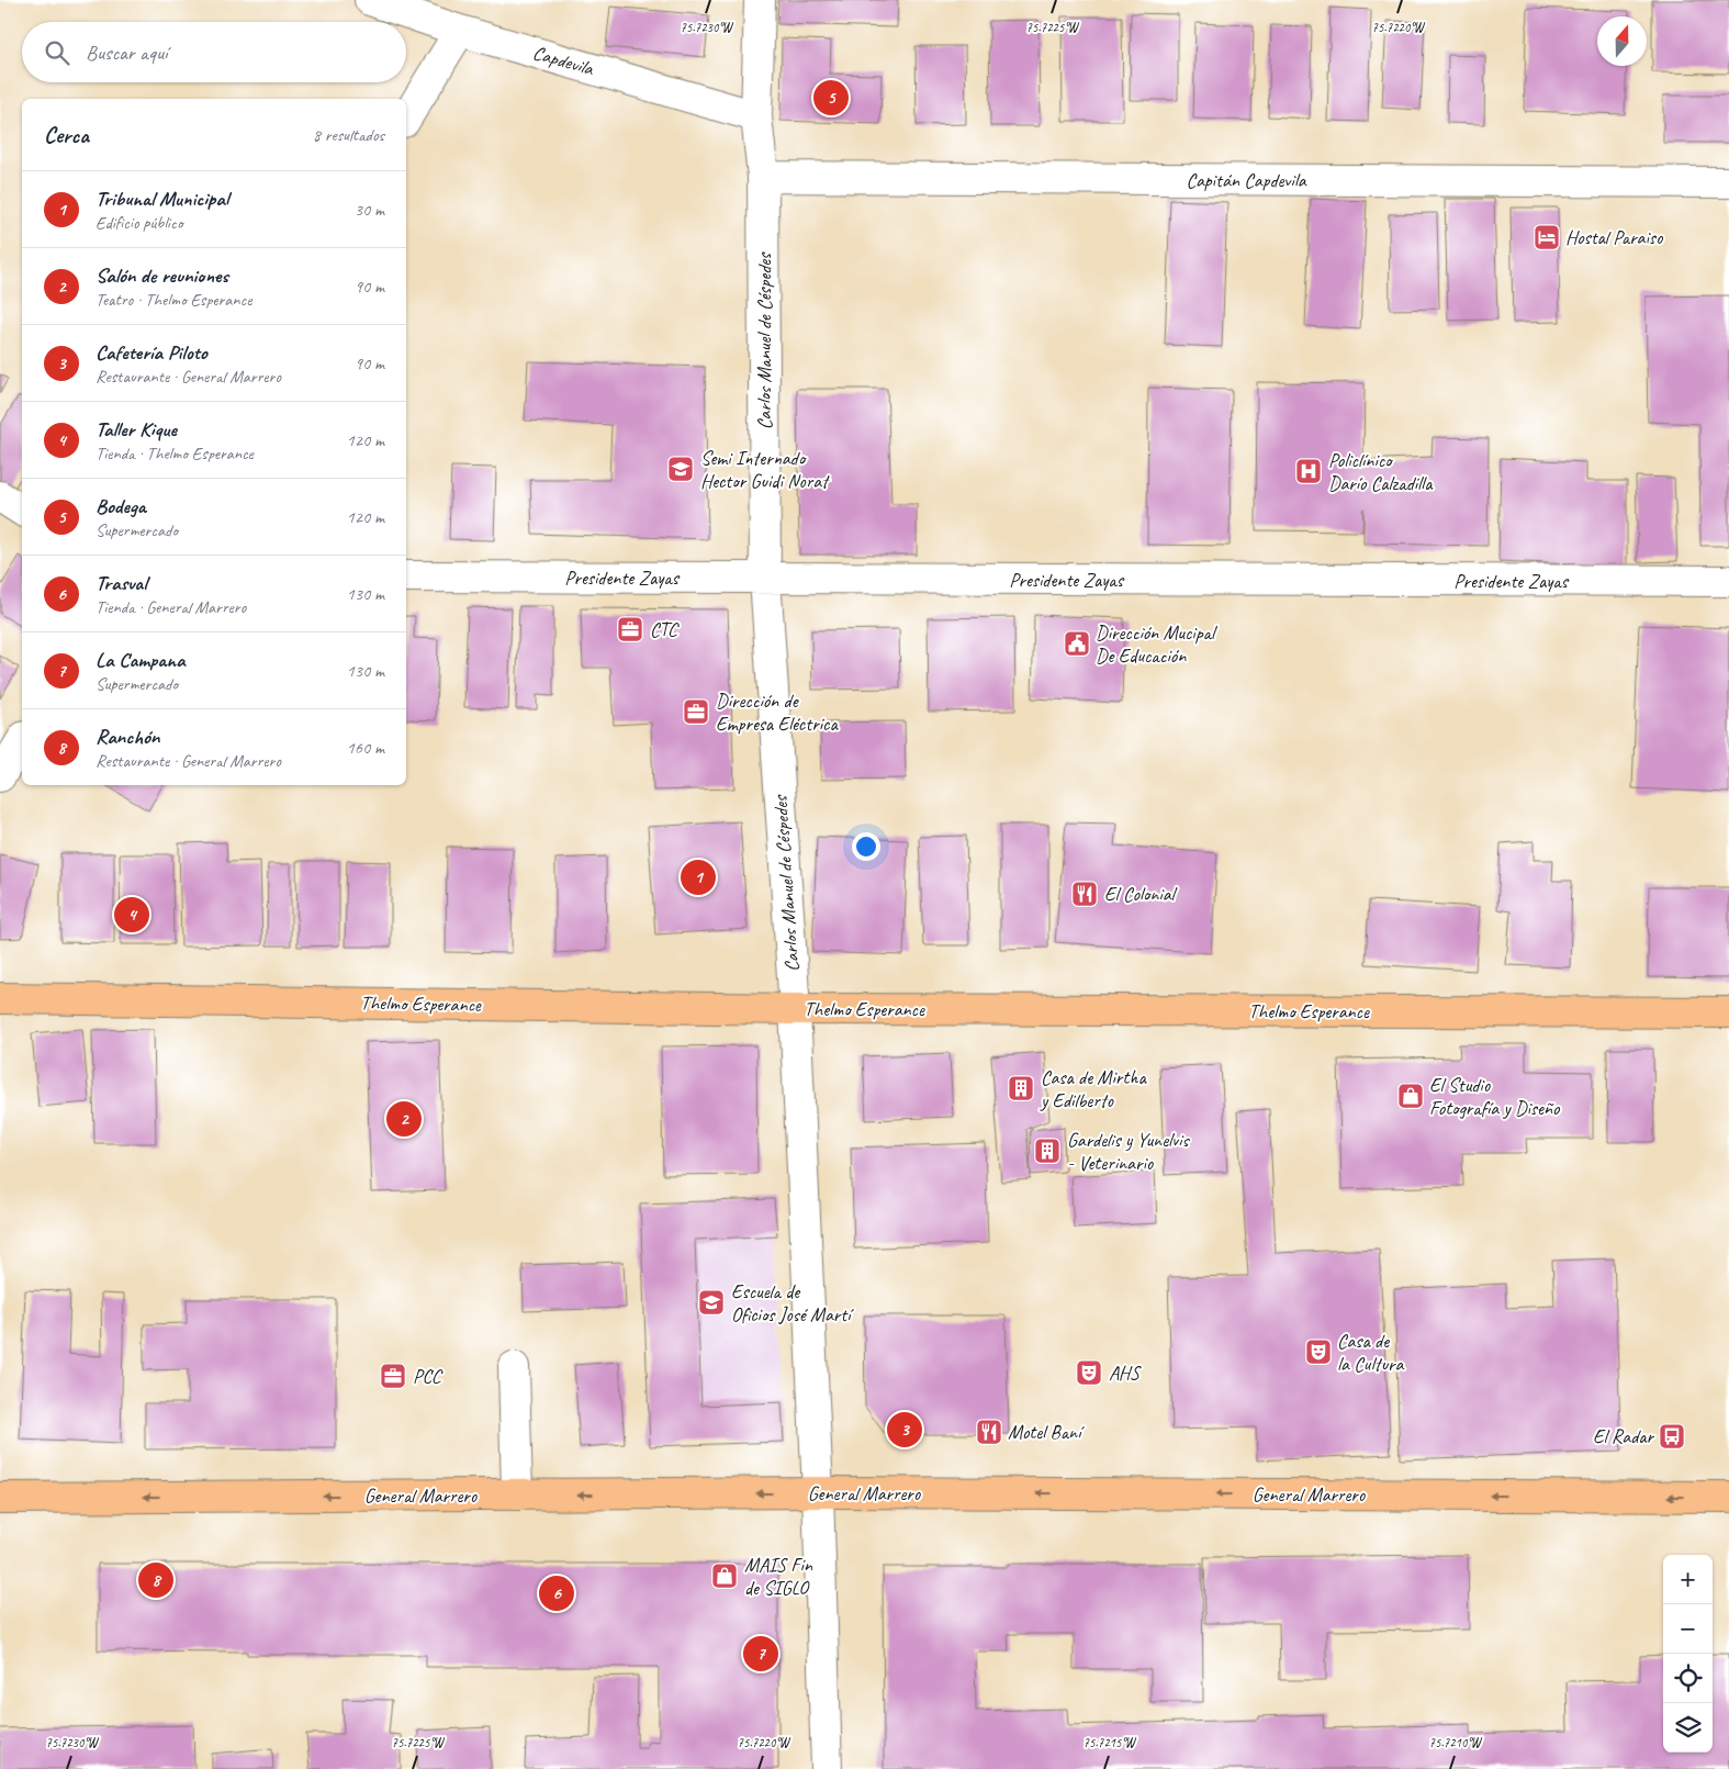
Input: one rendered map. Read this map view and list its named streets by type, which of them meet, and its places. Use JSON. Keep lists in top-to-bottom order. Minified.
{"streets":{"main road":["Thelmo Esperance","General Marrero"],"street":["Capdevila","Capitán Capdevila","Carlos Manuel de Céspedes","Presidente Zayas"]},"crossings":[["Capdevila","Carlos Manuel de Céspedes"],["Capitán Capdevila","Carlos Manuel de Céspedes"],["Carlos Manuel de Céspedes","Presidente Zayas"],["Carlos Manuel de Céspedes","Thelmo Esperance"],["Carlos Manuel de Céspedes","General Marrero"]],"one_way":["General Marrero"],"places":{"hotel":["Hostal Paraiso"],"school or university":["Semi Internado Hector Guidi Norat","Escuela de Oficios José Martí"],"hospital":["Policlínico Darío Calzadilla"],"office":["CTC","Dirección de Empresa Eléctrica","PCC"],"public building":["Dirección Mucipal De Educación"],"restaurant":["El Colonial","Motel Baní"],"building":["Casa de Mirtha y Edilberto","Gardelis y Yunelvis - Veterinario"],"shop":["El Studio Fotografía y Diseño","MAIS Fin de SIGLO"],"theatre":["Casa de la Cultura","AHS"],"bus stop":["El Radar"]},"north":"top","page":{"search":"Buscar aquí","pins":["5","1","4","2","3","8","6","7"],"heading":["Cerca","8 resultados"],"list":[{"mark":"1","name":"Tribunal Municipal","note":"Edificio público","value":"30 m"},{"mark":"2","name":"Salón de reuniones","note":"Teatro · Thelmo Esperance","value":"90 m"},{"mark":"3","name":"Cafetería Piloto","note":"Restaurante · General Marrero","value":"90 m"},{"mark":"4","name":"Taller Kique","note":"Tienda · Thelmo Esperance","value":"120 m"},{"mark":"5","name":"Bodega","note":"Supermercado","value":"120 m"},{"mark":"6","name":"Trasval","note":"Tienda · General Marrero","value":"130 m"},{"mark":"7","name":"La Campana","note":"Supermercado","value":"130 m"},{"mark":"8","name":"Ranchón","note":"Restaurante · General Marrero","value":"160 m"}],"map_buttons":["+","−"]},"coordinates":["75.7230°W","75.7225°W","75.7220°W","75.7215°W","75.7210°W"]}
